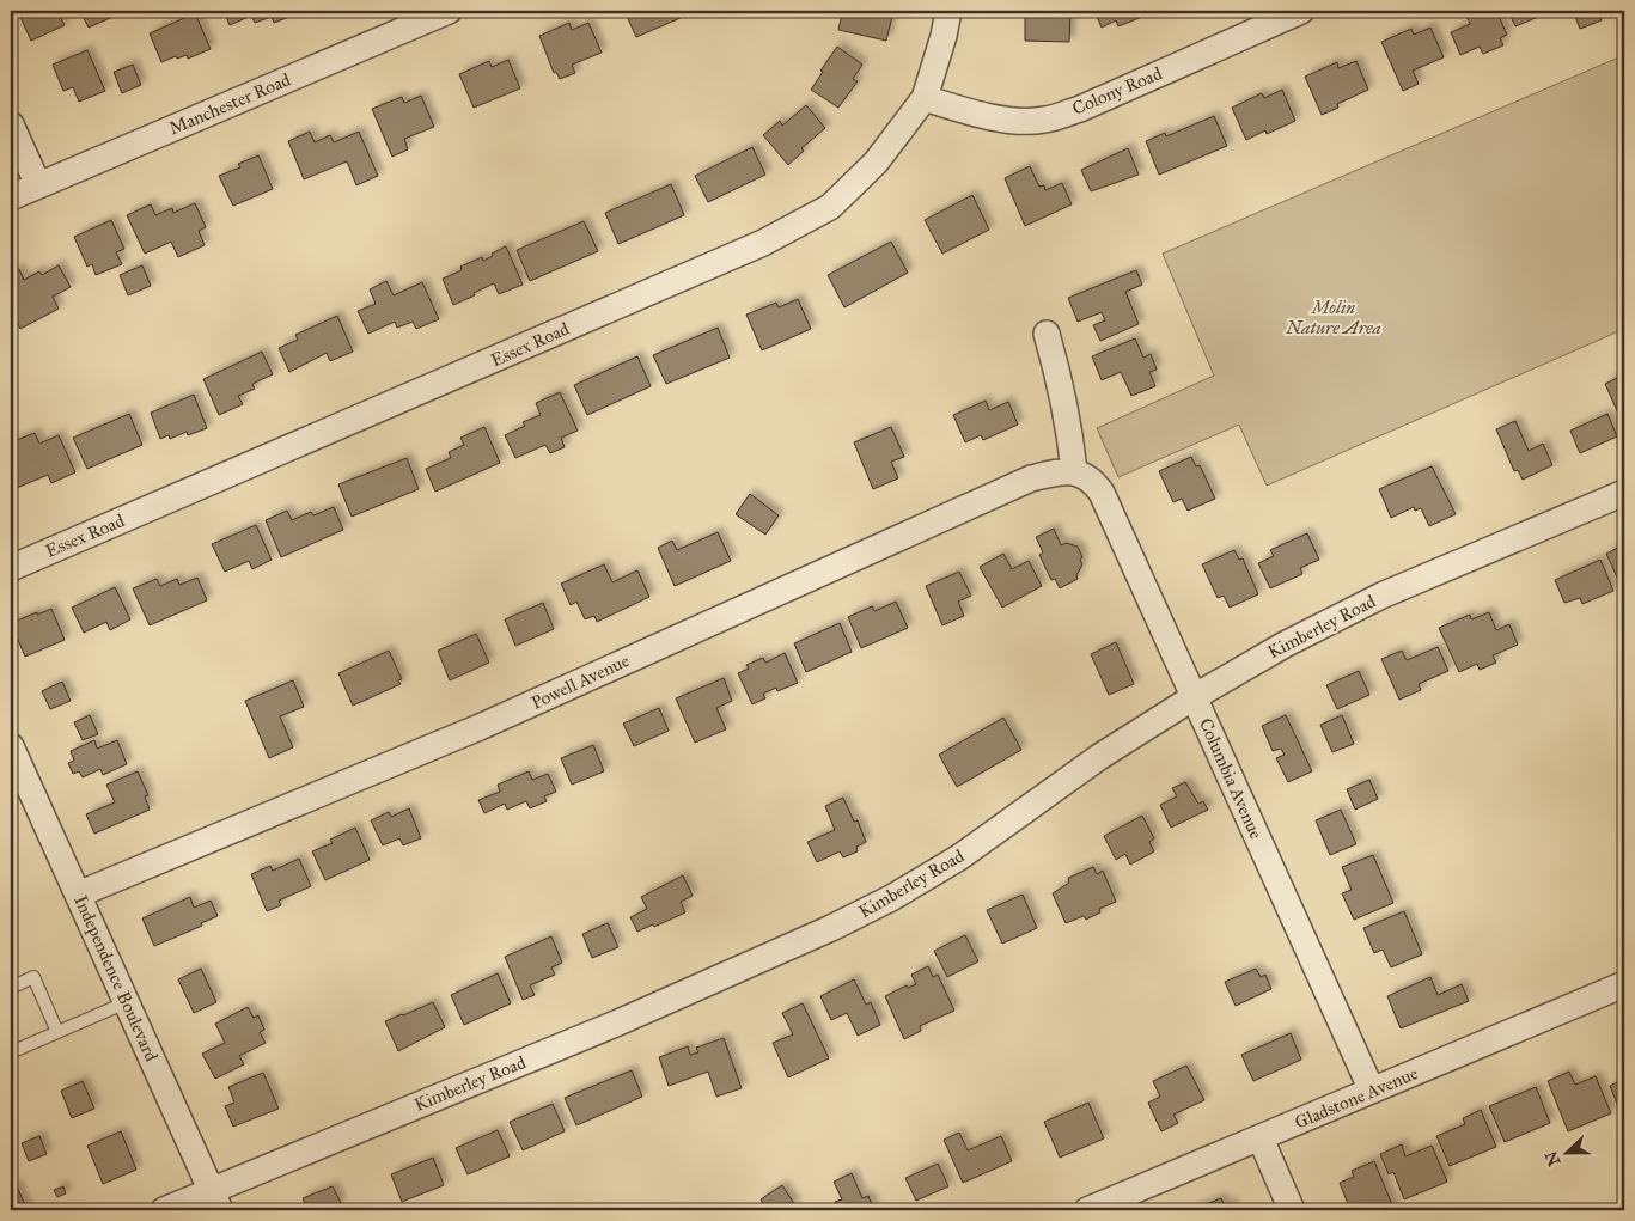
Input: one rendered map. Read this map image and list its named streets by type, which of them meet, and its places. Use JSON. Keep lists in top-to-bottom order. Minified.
{"streets":{"street":["Colony Road","Manchester Road","Essex Road","Kimberley Road","Powell Avenue","Columbia Avenue","Independence Boulevard","Gladstone Avenue"]},"crossings":[["Colony Road","Essex Road"],["Kimberley Road","Columbia Avenue"],["Kimberley Road","Independence Boulevard"],["Powell Avenue","Columbia Avenue"],["Powell Avenue","Independence Boulevard"],["Columbia Avenue","Gladstone Avenue"]],"parks":["Molin Nature Area"],"north":"left"}
